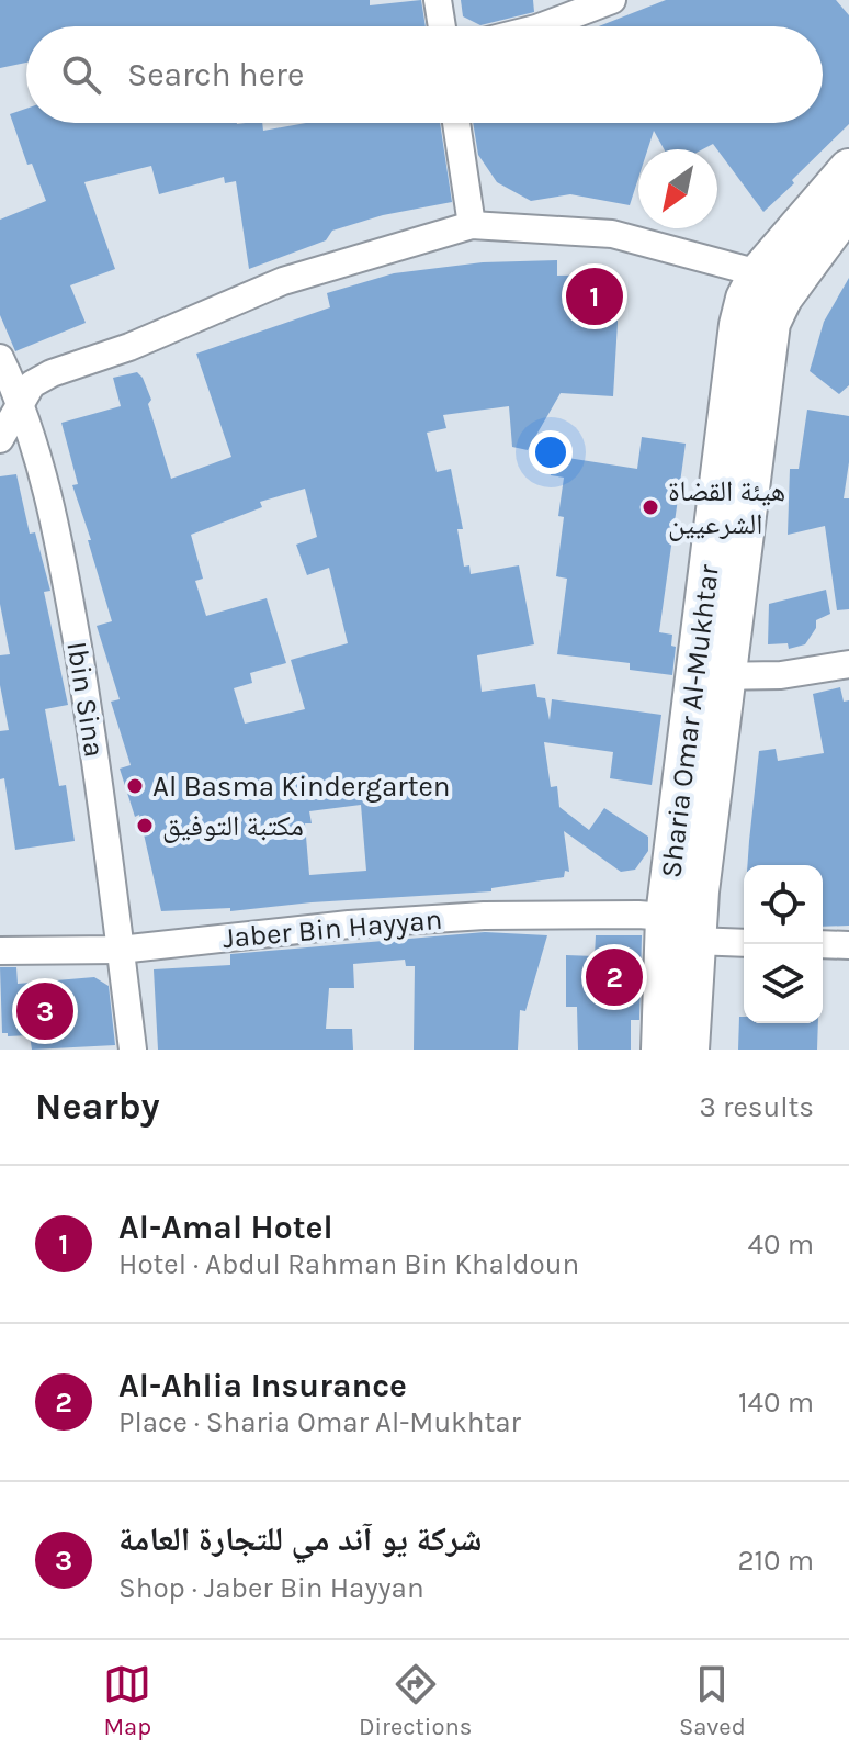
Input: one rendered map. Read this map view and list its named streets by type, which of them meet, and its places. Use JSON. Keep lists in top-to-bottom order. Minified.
{"streets":{"main road":["Sharia Omar Al-Mukhtar"],"street":["Ibin Sina","Jaber Bin Hayyan"]},"crossings":[["Ibin Sina","Jaber Bin Hayyan"],["Sharia Omar Al-Mukhtar","Jaber Bin Hayyan"]],"places":["هيئة القضاة الشرعيين","Al Basma Kindergarten","مكتبة التوفيق"],"north":"bottom left","page":{"search":"Search here","pins":["1","2","3"],"heading":["Nearby","3 results"],"list":[{"mark":"1","name":"Al-Amal Hotel","note":"Hotel · Abdul Rahman Bin Khaldoun","value":"40 m"},{"mark":"2","name":"Al-Ahlia Insurance","note":"Place · Sharia Omar Al-Mukhtar","value":"140 m"},{"mark":"3","name":"شركة يو آند مي للتجارة العامة","note":"Shop · Jaber Bin Hayyan","value":"210 m"}],"nav":["Map","Directions","Saved"]}}
